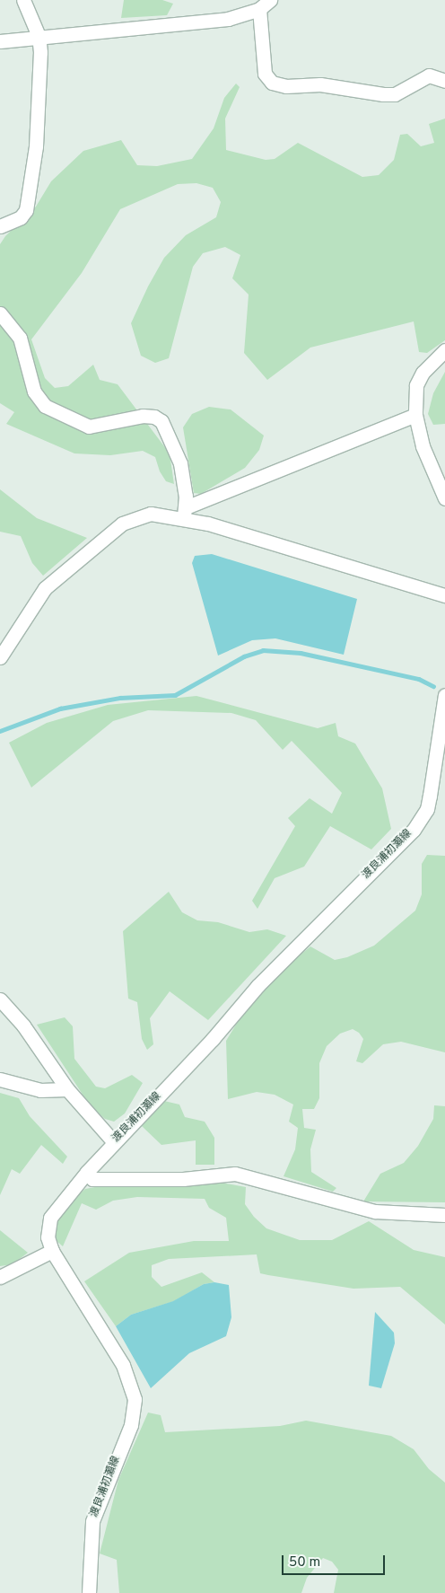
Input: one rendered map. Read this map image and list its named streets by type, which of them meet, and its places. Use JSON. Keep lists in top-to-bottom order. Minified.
{"streets":{"street":["渡良浦初瀬線"]},"scale_bar":"50 m"}
